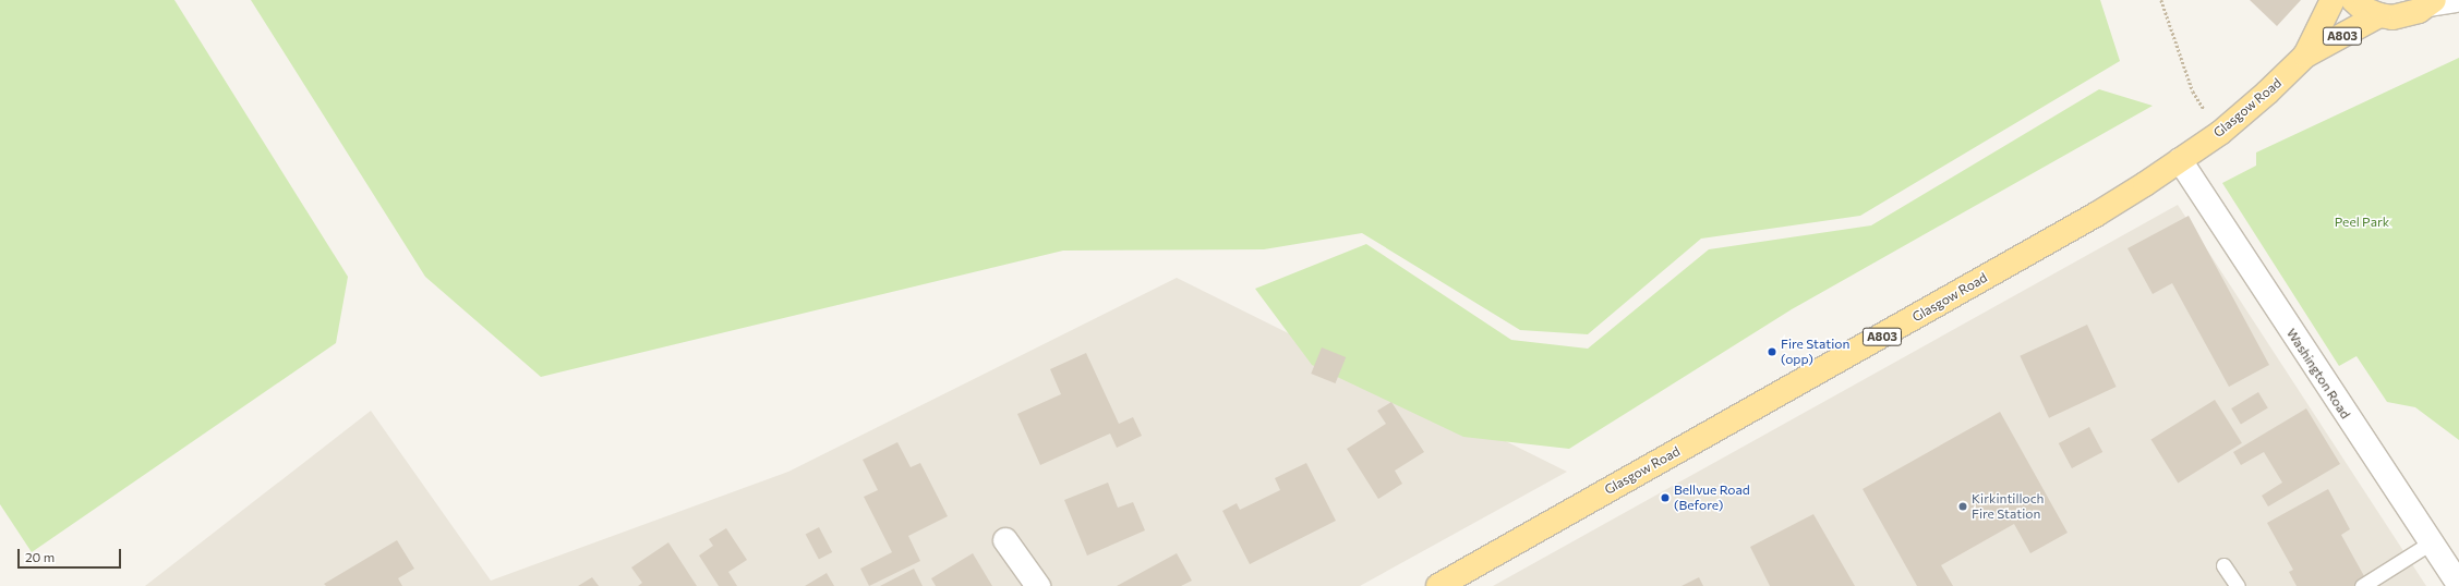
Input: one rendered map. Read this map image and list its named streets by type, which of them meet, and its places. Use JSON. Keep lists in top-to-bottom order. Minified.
{"streets":{"main road":["A803","Glasgow Road"],"street":["Washington Road"]},"crossings":[["Glasgow Road","Washington Road"]],"parks":["Peel Park"],"places":["Fire Station (opp)","Bellvue Road (Before)","Kirkintilloch Fire Station"],"scale_bar":"20 m"}
